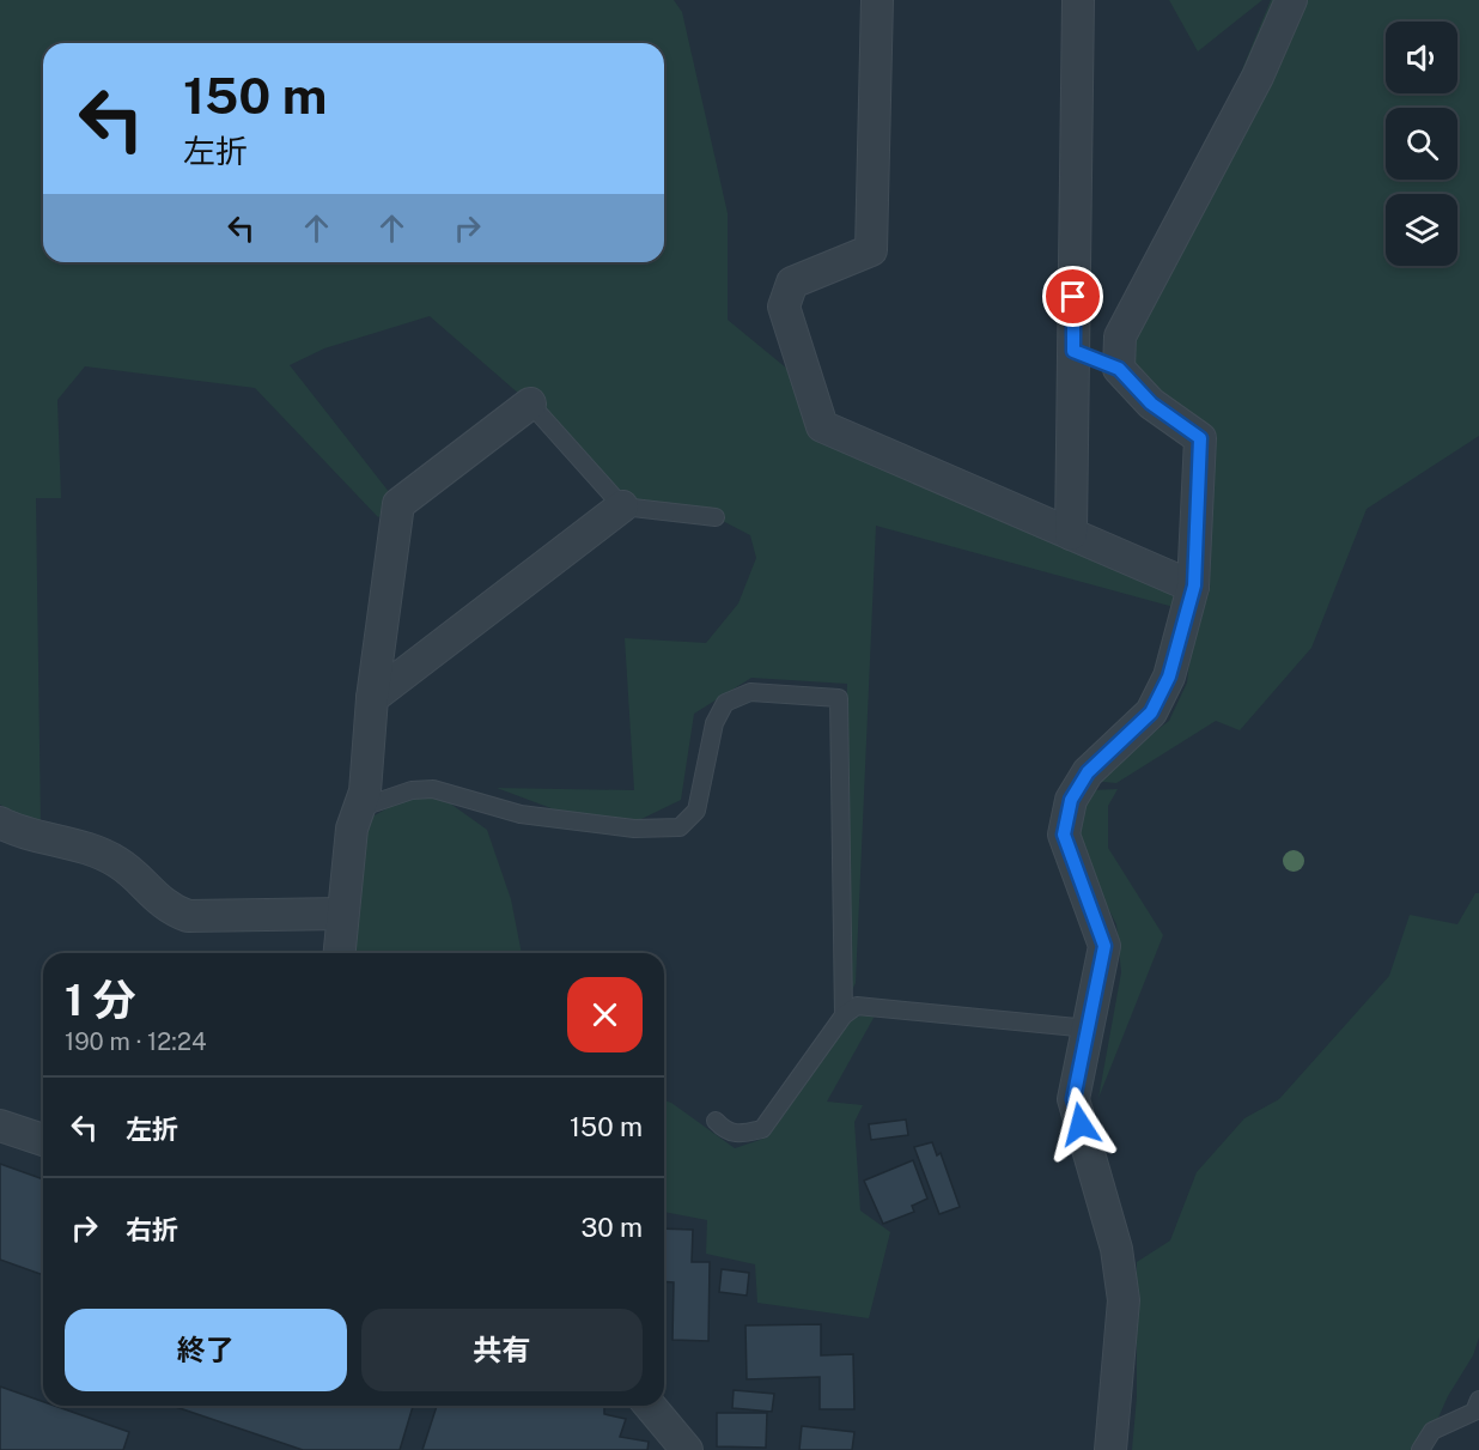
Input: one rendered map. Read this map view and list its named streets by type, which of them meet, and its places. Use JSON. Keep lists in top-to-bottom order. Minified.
{"page":{"turn":["150 m","左折"],"heading":["1 分","190 m · 12:24"],"list":[{"name":"左折","value":"150 m"},{"name":"右折","value":"30 m"}],"buttons":["終了","共有"]}}
